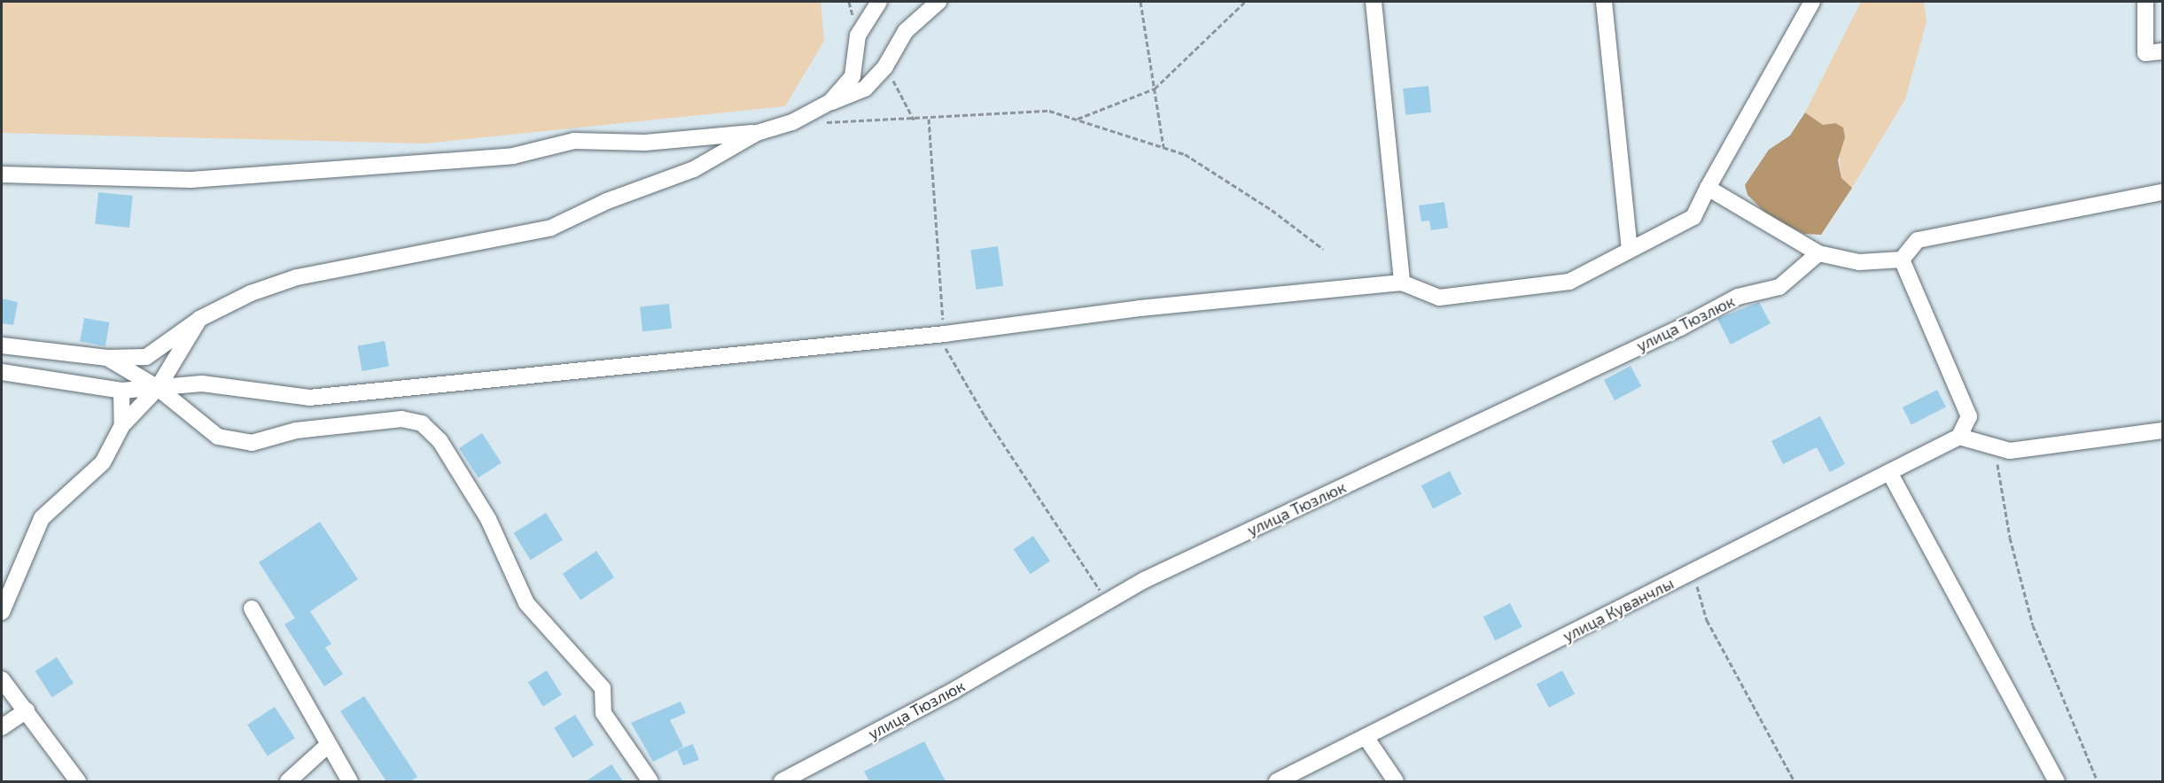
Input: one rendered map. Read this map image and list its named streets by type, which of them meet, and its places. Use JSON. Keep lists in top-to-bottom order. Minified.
{"streets":{"street":["улица Тюзлюк","улица Куванчлы"]}}
